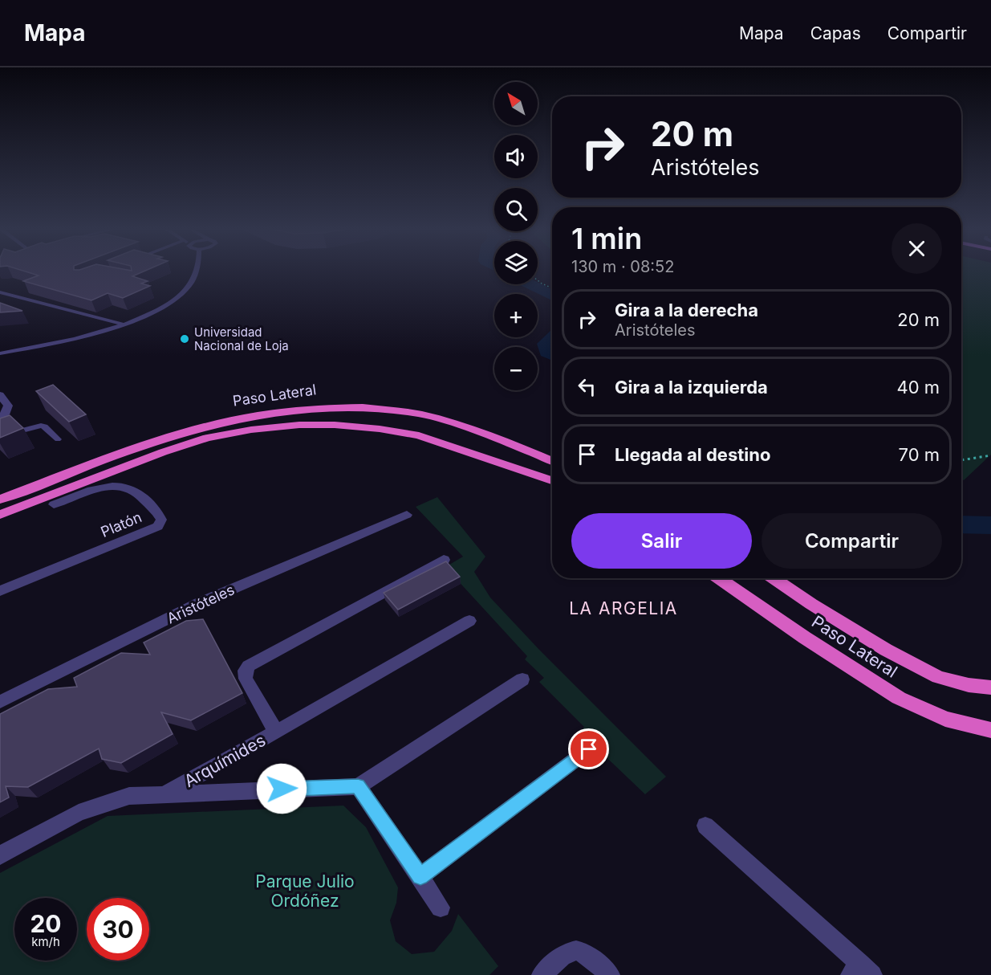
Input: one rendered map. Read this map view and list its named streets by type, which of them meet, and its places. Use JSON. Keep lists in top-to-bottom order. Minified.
{"streets":{"highway":["Paso Lateral"],"street":["Platón","Aristóteles","Arquímides"]},"districts":["LA ARGELIA"],"parks":["Parque Julio Ordóñez"],"places":["Universidad Nacional de Loja"],"north":"top left","page":{"header":"Mapa","nav":["Mapa","Capas","Compartir"],"map_buttons":["+","−"],"turn":["20 m","Aristóteles"],"heading":["1 min","130 m · 08:52"],"list":[{"name":"Gira a la derecha","note":"Aristóteles","value":"20 m"},{"name":"Gira a la izquierda","value":"40 m"},{"name":"Llegada al destino","value":"70 m"}],"buttons":["Salir","Compartir"],"speed":"20 km/h","limit":"30"}}
